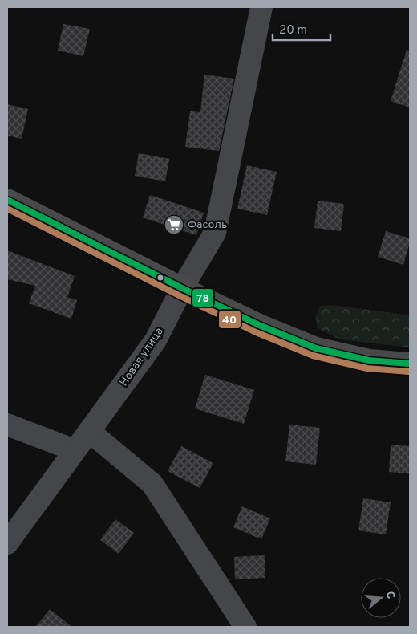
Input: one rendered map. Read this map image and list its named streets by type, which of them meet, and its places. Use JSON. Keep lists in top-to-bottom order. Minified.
{"streets":{"street":["Новая улица"]},"places":{"supermarket":["Фасоль"]},"lines":["transit line 78","transit line 40"],"scale_bar":"20 m","north":"right"}
